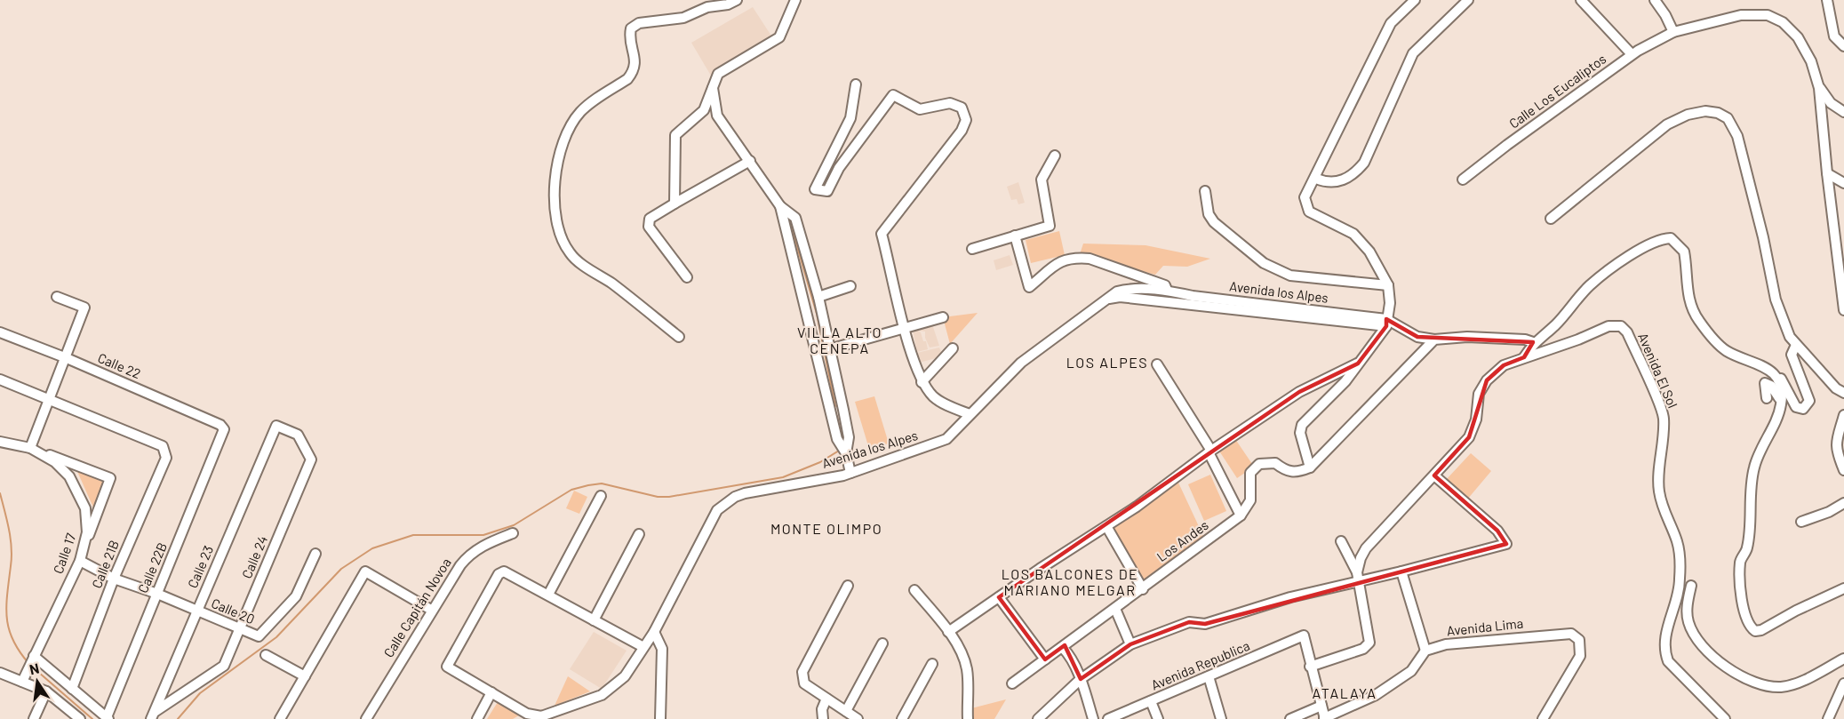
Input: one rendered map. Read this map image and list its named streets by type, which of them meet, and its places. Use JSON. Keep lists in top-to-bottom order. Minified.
{"streets":{"street":["Calle Los Eucaliptos","Avenida los Alpes","Calle 22","Avenida El Sol","Los Andes","Calle 17","Calle 24","Calle 21B","Calle 23","Calle 22B","Calle Capitán Novoa","Calle 20","Avenida Lima","Avenida Republica"]},"crossings":[["Calle 22","Calle 22B"],["Calle 17","Calle 20"],["Calle 24","Calle 23"],["Calle 24","Calle 20"],["Calle 21B","Calle 20"],["Calle 23","Calle 20"],["Calle 22B","Calle 20"]],"districts":["VILLA ALTO CENEPA","LOS ALPES","MONTE OLIMPO","LOS BALCONES DE MARIANO MELGAR","ATALAYA"],"north":"top"}
